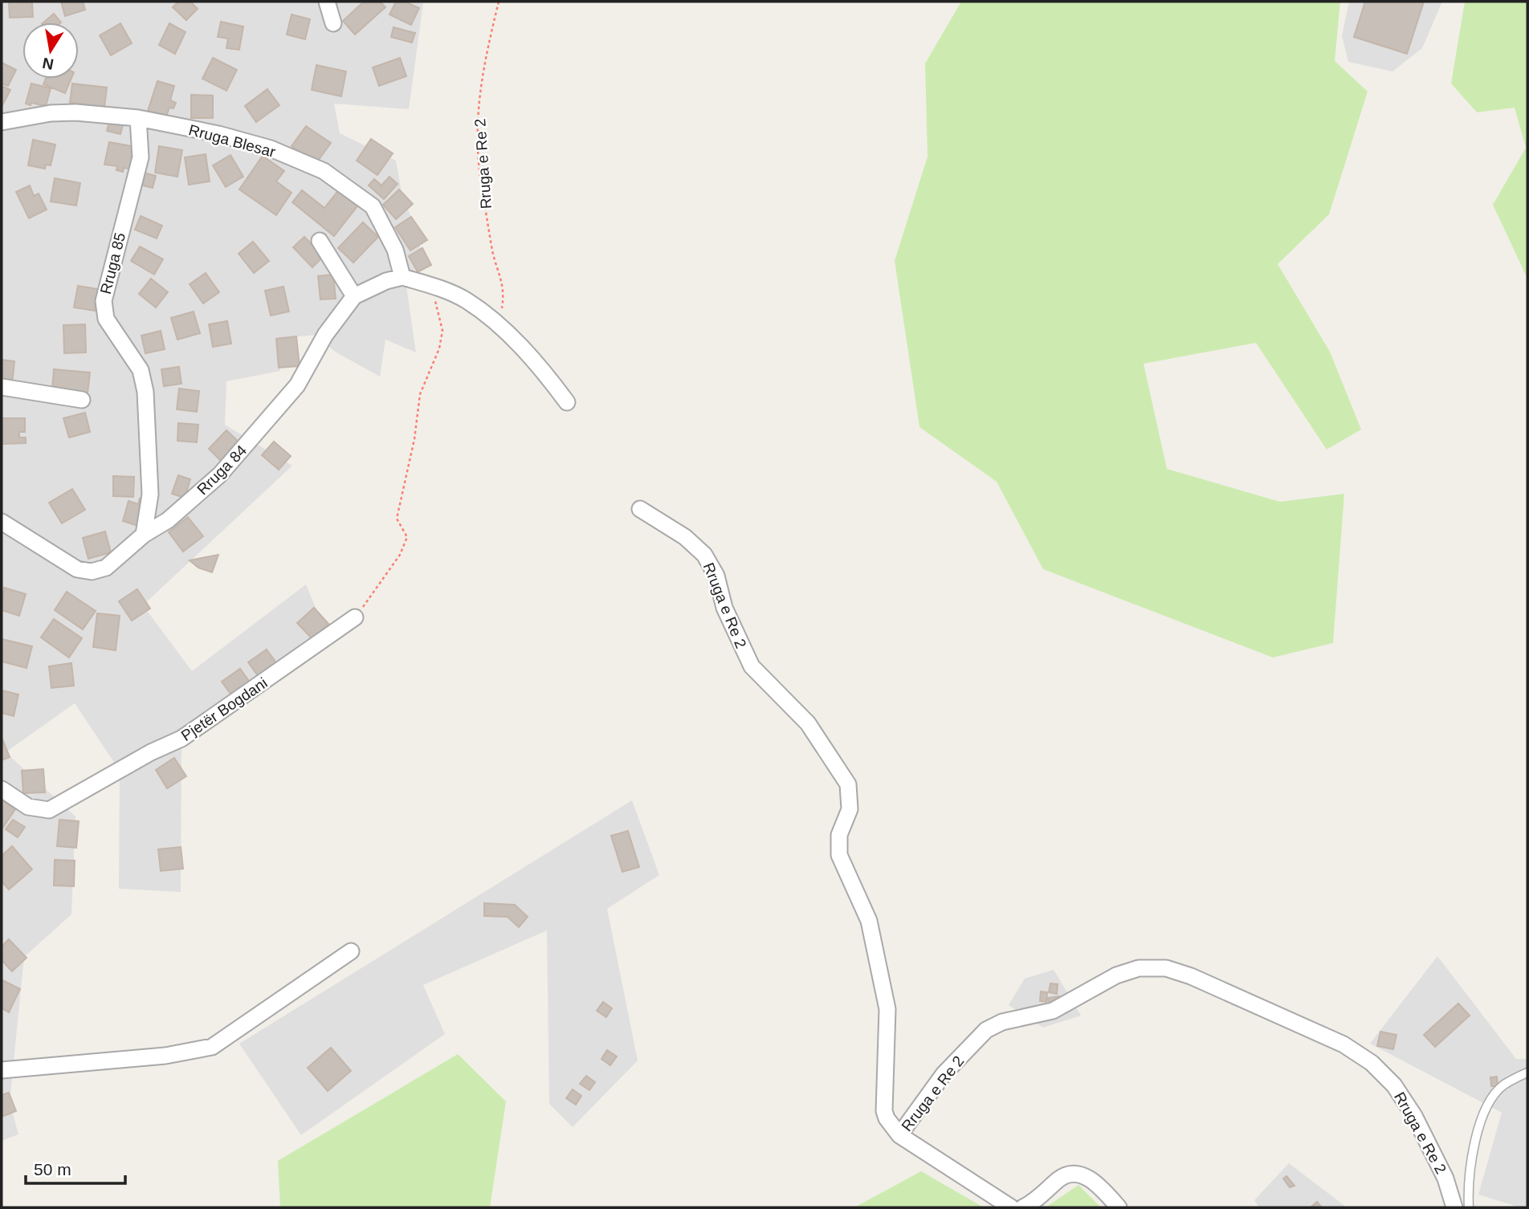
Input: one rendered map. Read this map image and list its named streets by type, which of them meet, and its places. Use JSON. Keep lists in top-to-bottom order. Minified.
{"streets":{"street":["Rruga Blesar","Rruga e Re 2","Rruga 85","Rruga 84","Pjetër Bogdani"]},"crossings":[["Rruga Blesar","Rruga 85"],["Rruga Blesar","Rruga 84"],["Rruga 85","Rruga 84"]],"scale_bar":"50 m","north":"bottom"}
